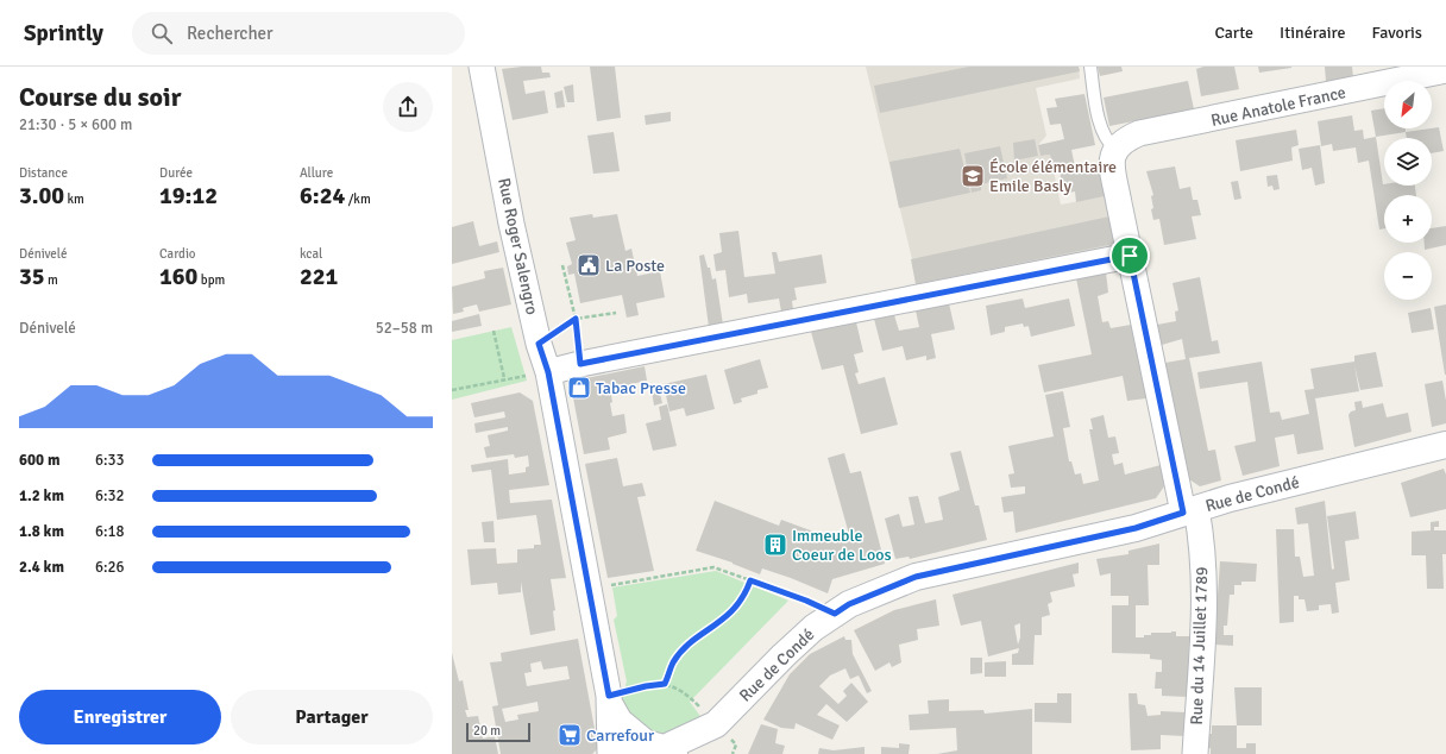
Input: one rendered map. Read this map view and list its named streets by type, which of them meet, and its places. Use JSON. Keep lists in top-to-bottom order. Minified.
{"streets":{"main road":["Rue de Condé"],"street":["Rue Anatole France","Rue Roger Salengro","Rue du 14 Juillet 1789"]},"crossings":[["Rue Anatole France","Rue du 14 Juillet 1789"],["Rue de Condé","Rue du 14 Juillet 1789"]],"places":{"school or university":["École élémentaire Emile Basly"],"public building":["La Poste"],"shop":["Tabac Presse"],"building":["Immeuble Coeur de Loos"],"supermarket":["Carrefour"]},"scale_bar":"20 m","north":"bottom left","page":{"header":"Sprintly","search":"Rechercher","nav":["Carte","Itinéraire","Favoris"],"heading":["Course du soir","21:30 · 5 × 600 m"],"map_buttons":["+","−"],"stats":[["Distance","3.00 km"],["Durée","19:12"],["Allure","6:24 /km"],["Dénivelé","35 m"],["Cardio","160 bpm"],["kcal","221"]],"chart":["Dénivelé","52–58 m"],"list":[{"name":"600 m","note":"6:33"},{"name":"1.2 km","note":"6:32"},{"name":"1.8 km","note":"6:18"},{"name":"2.4 km","note":"6:26"}],"buttons":["Enregistrer","Partager"],"scale":"20 m"}}
